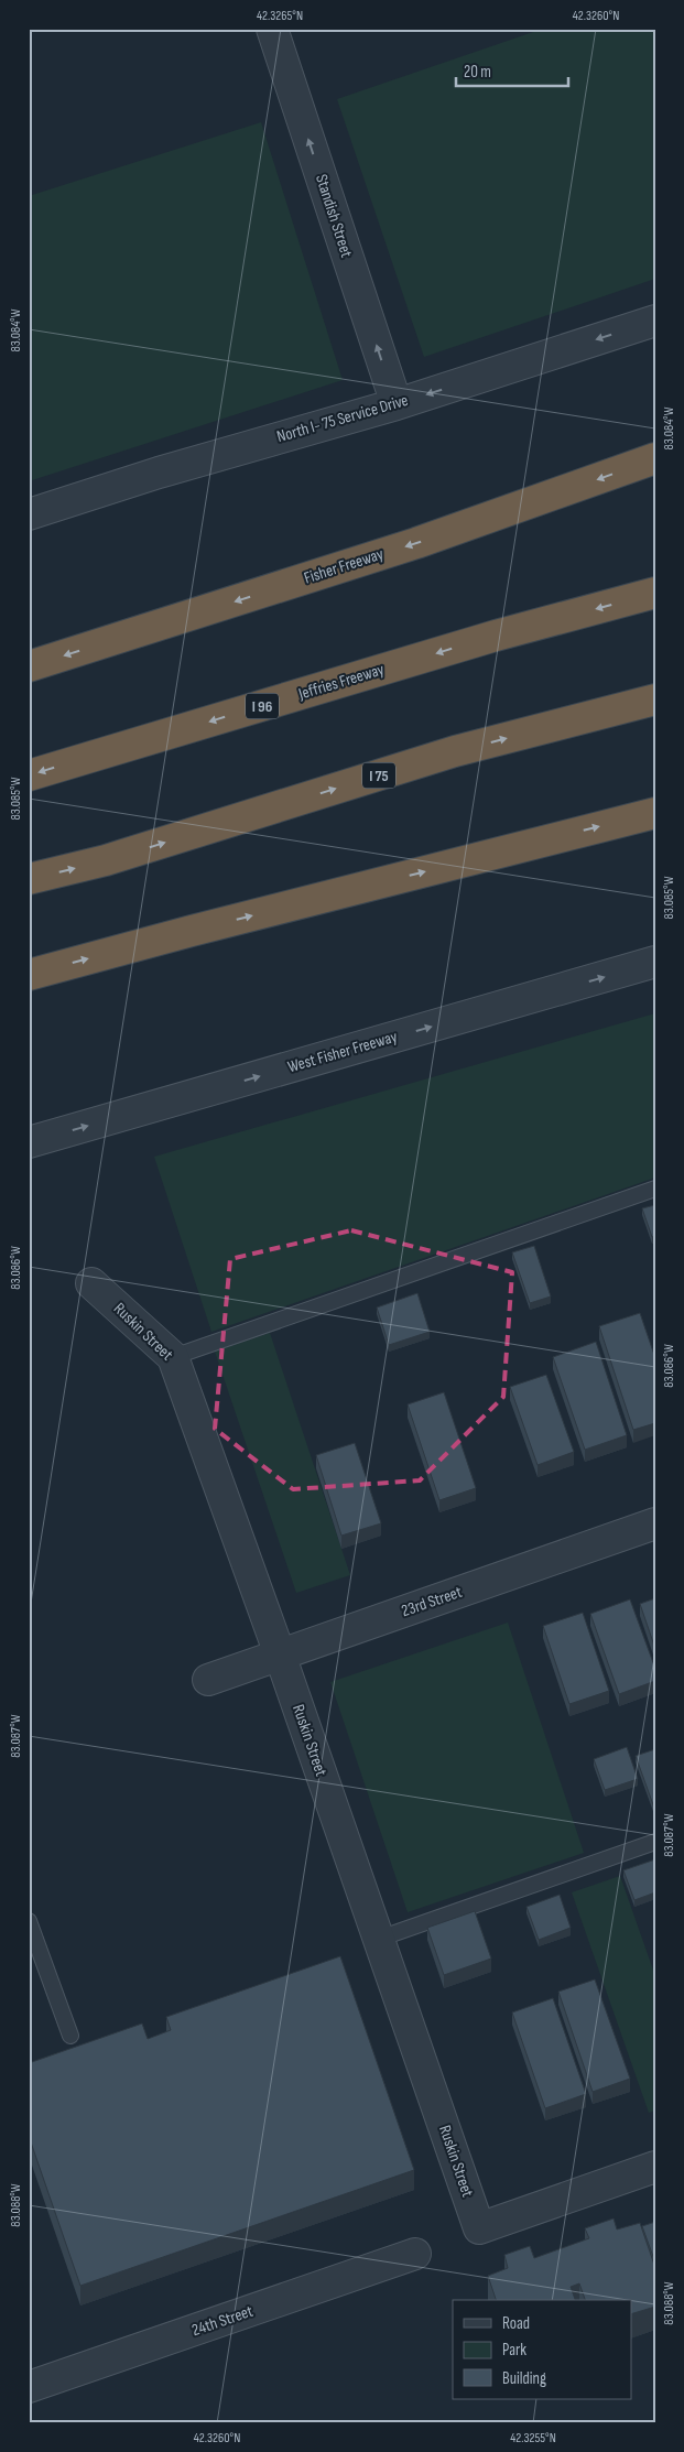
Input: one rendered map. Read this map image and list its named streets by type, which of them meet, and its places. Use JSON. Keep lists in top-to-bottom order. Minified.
{"streets":{"highway":["Fisher Freeway","Jeffries Freeway","I 96","I 75"],"street":["Standish Street","North I- 75 Service Drive","West Fisher Freeway","Ruskin Street","23rd Street","24th Street"]},"crossings":[["Standish Street","North I- 75 Service Drive"],["Ruskin Street","23rd Street"]],"one_way":["Standish Street","North I- 75 Service Drive","West Fisher Freeway"],"legend":["Road","Park","Building"],"scale_bar":"20 m","coordinates":["42.3265°N","42.3260°N","83.084°W","83.085°W","83.086°W","83.087°W","83.088°W","42.3255°N"]}
